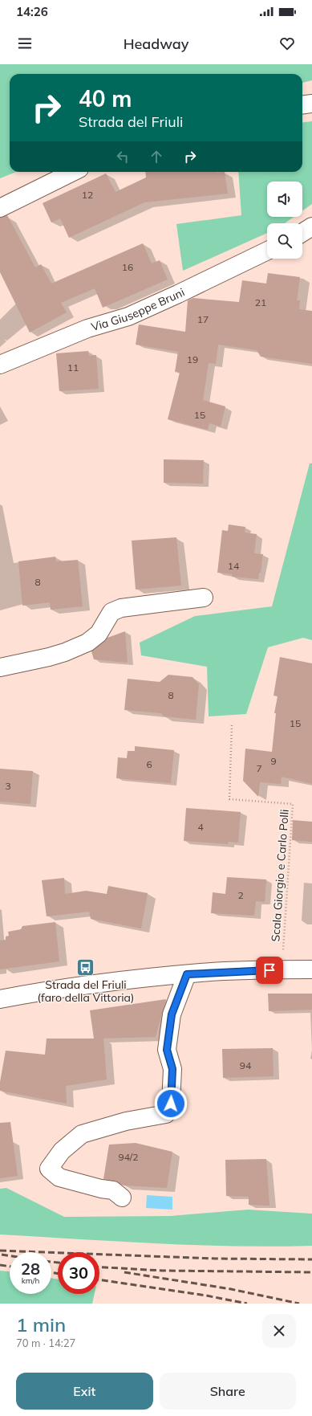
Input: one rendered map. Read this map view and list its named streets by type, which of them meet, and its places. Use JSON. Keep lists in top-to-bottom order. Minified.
{"streets":{"street":["Via Giuseppe Bruni"],"path":["Scala Giorgio e Carlo Polli"]},"places":{"bus stop":["Strada del Friuli (faro della Vittoria)"]},"house_numbers":["12","16","21","17","19","11","15","14","8","8","15","9","6","7","3","4","2","94","94/2"],"page":{"status":"14:26","header":"Headway","turn":["40 m","Strada del Friuli"],"speed":"28 km/h","limit":"30","heading":["1 min","70 m · 14:27"],"buttons":["Exit","Share"]}}
